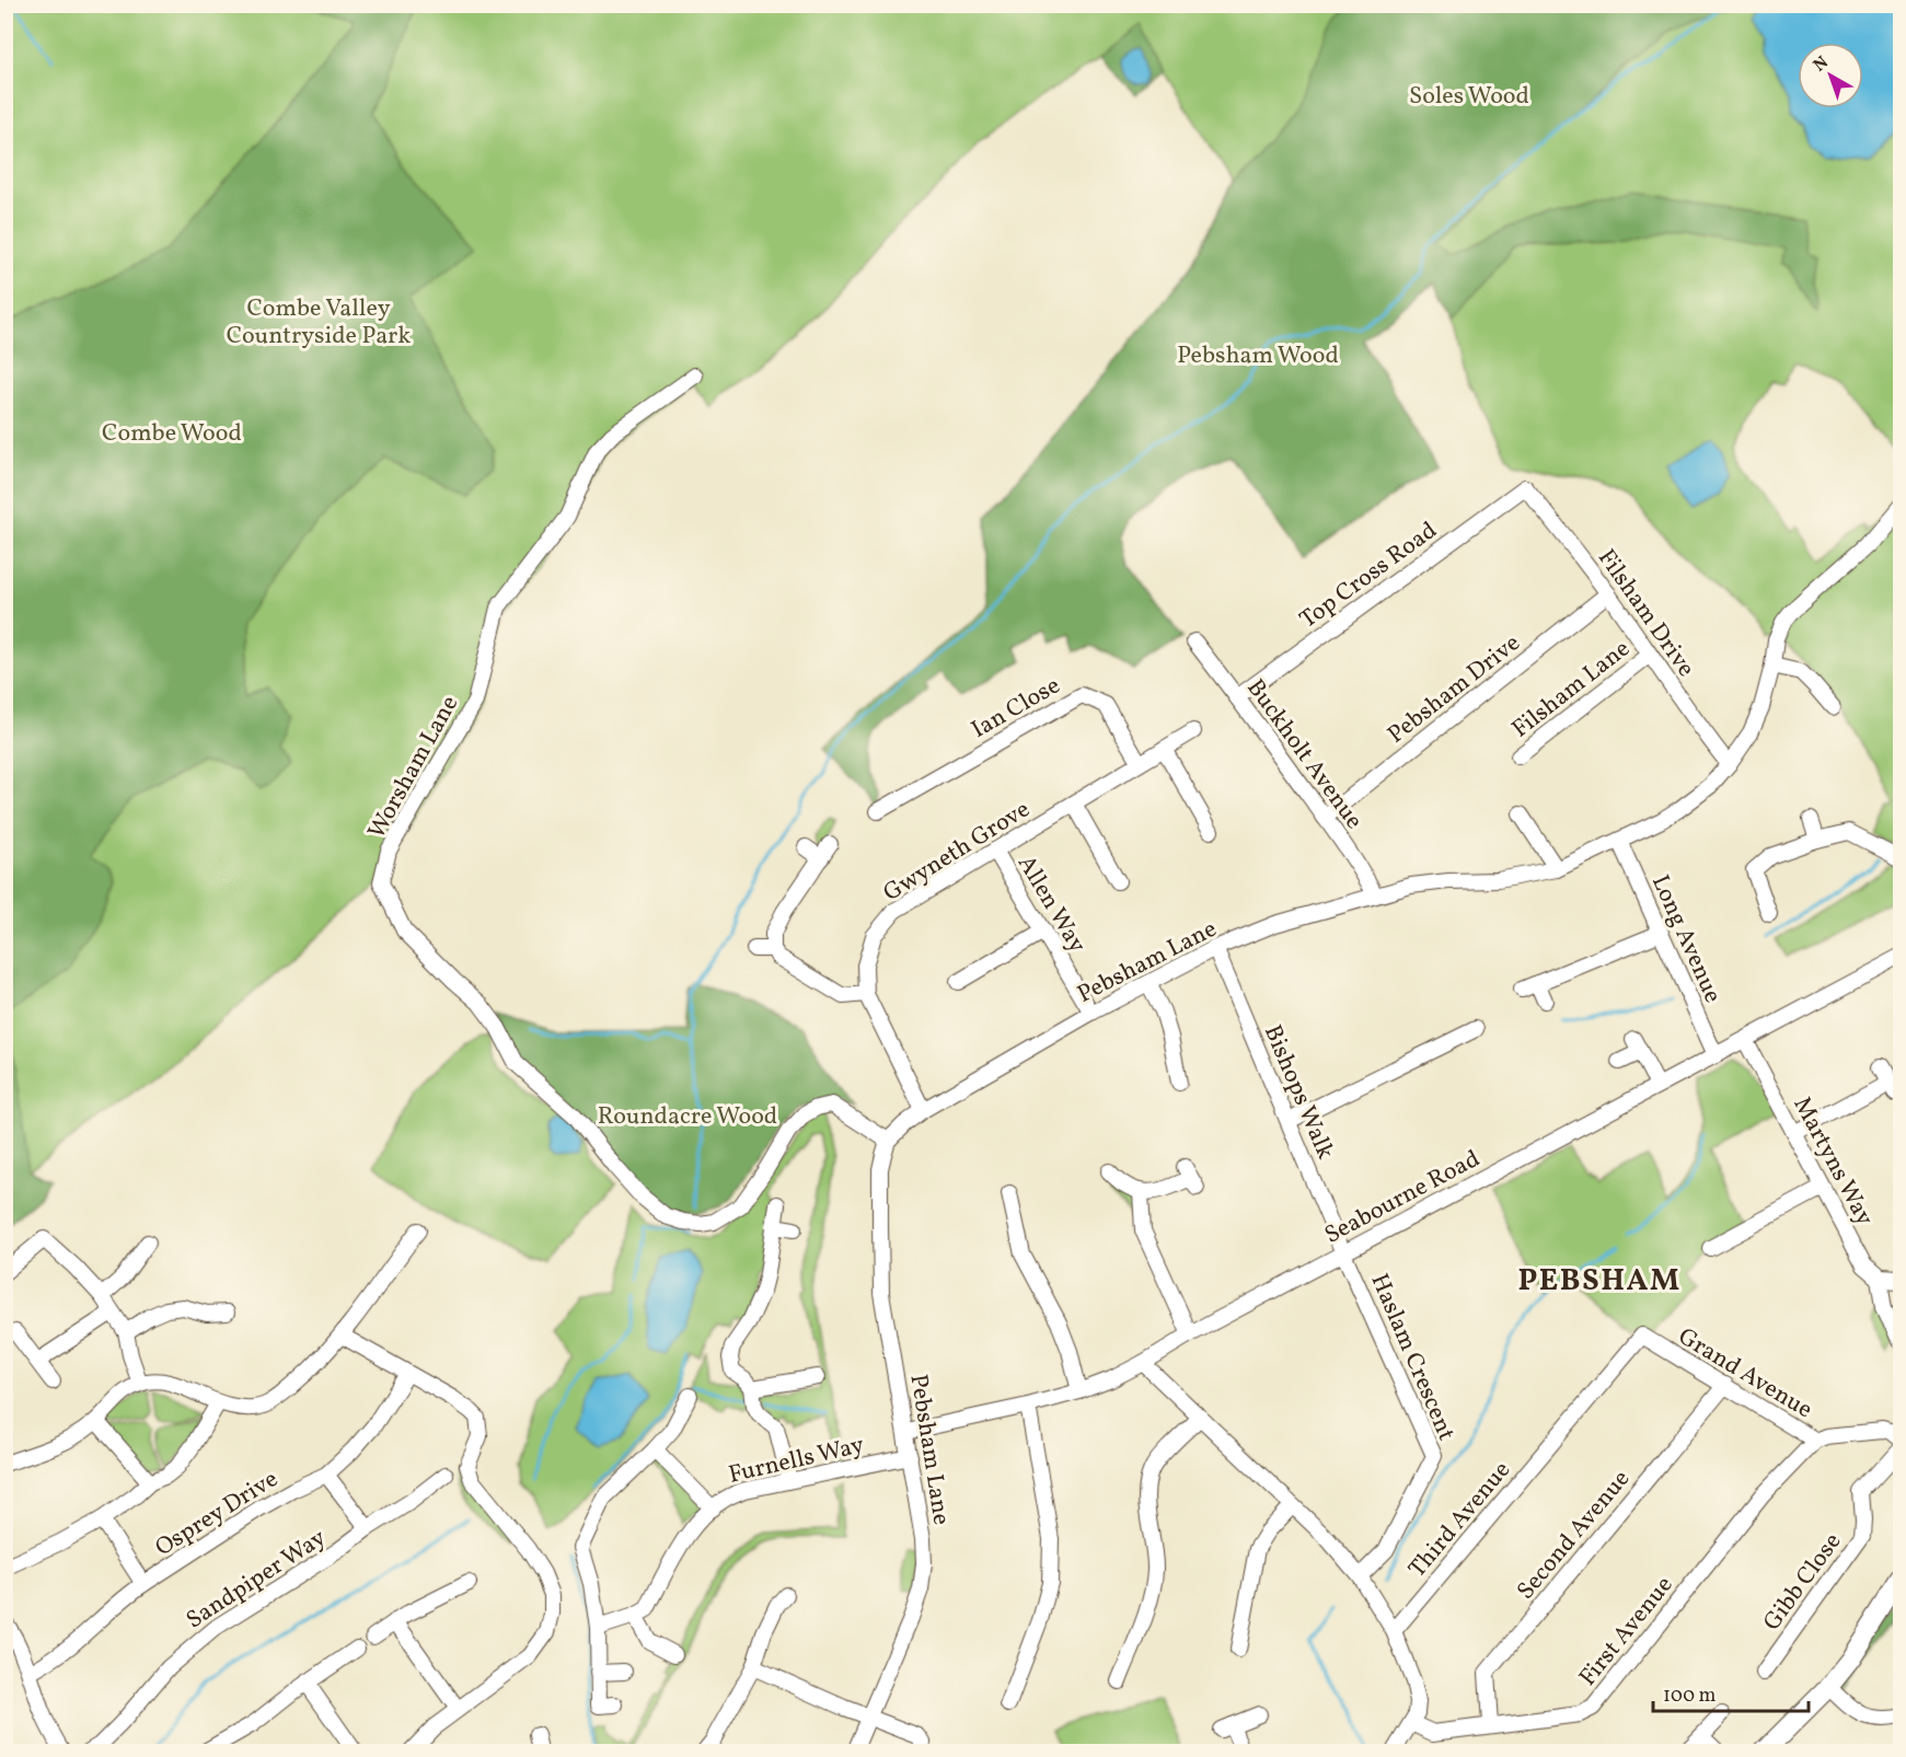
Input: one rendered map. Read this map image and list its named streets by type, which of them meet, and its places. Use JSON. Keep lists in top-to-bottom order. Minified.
{"streets":{"street":["Top Cross Road","Filsham Drive","Pebsham Drive","Filsham Lane","Ian Close","Buckholt Avenue","Worsham Lane","Gwyneth Grove","Allen Way","Long Avenue","Pebsham Lane","Bishops Walk","Martyns Way","Seabourne Road","Haslam Crescent","Grand Avenue","Furnells Way","Osprey Drive","Third Avenue","Second Avenue","Sandpiper Way","Gibb Close","First Avenue"]},"crossings":[["Top Cross Road","Filsham Drive"],["Top Cross Road","Buckholt Avenue"],["Filsham Drive","Pebsham Drive"],["Filsham Drive","Filsham Lane"],["Filsham Drive","Pebsham Lane"],["Pebsham Drive","Buckholt Avenue"],["Ian Close","Gwyneth Grove"],["Buckholt Avenue","Pebsham Lane"],["Worsham Lane","Pebsham Lane"],["Gwyneth Grove","Allen Way"],["Gwyneth Grove","Pebsham Lane"],["Allen Way","Pebsham Lane"],["Long Avenue","Pebsham Lane"],["Long Avenue","Seabourne Road"],["Pebsham Lane","Bishops Walk"],["Pebsham Lane","Seabourne Road"],["Pebsham Lane","Furnells Way"],["Bishops Walk","Seabourne Road"],["Bishops Walk","Haslam Crescent"],["Martyns Way","Seabourne Road"],["Seabourne Road","Haslam Crescent"],["Grand Avenue","Third Avenue"],["Grand Avenue","Second Avenue"],["Grand Avenue","First Avenue"],["Second Avenue","First Avenue"]],"districts":["PEBSHAM"],"parks":["Soles Wood","Combe Valley Countryside Park","Pebsham Wood","Combe Wood","Roundacre Wood"],"scale_bar":"100 m","north":"top left"}
